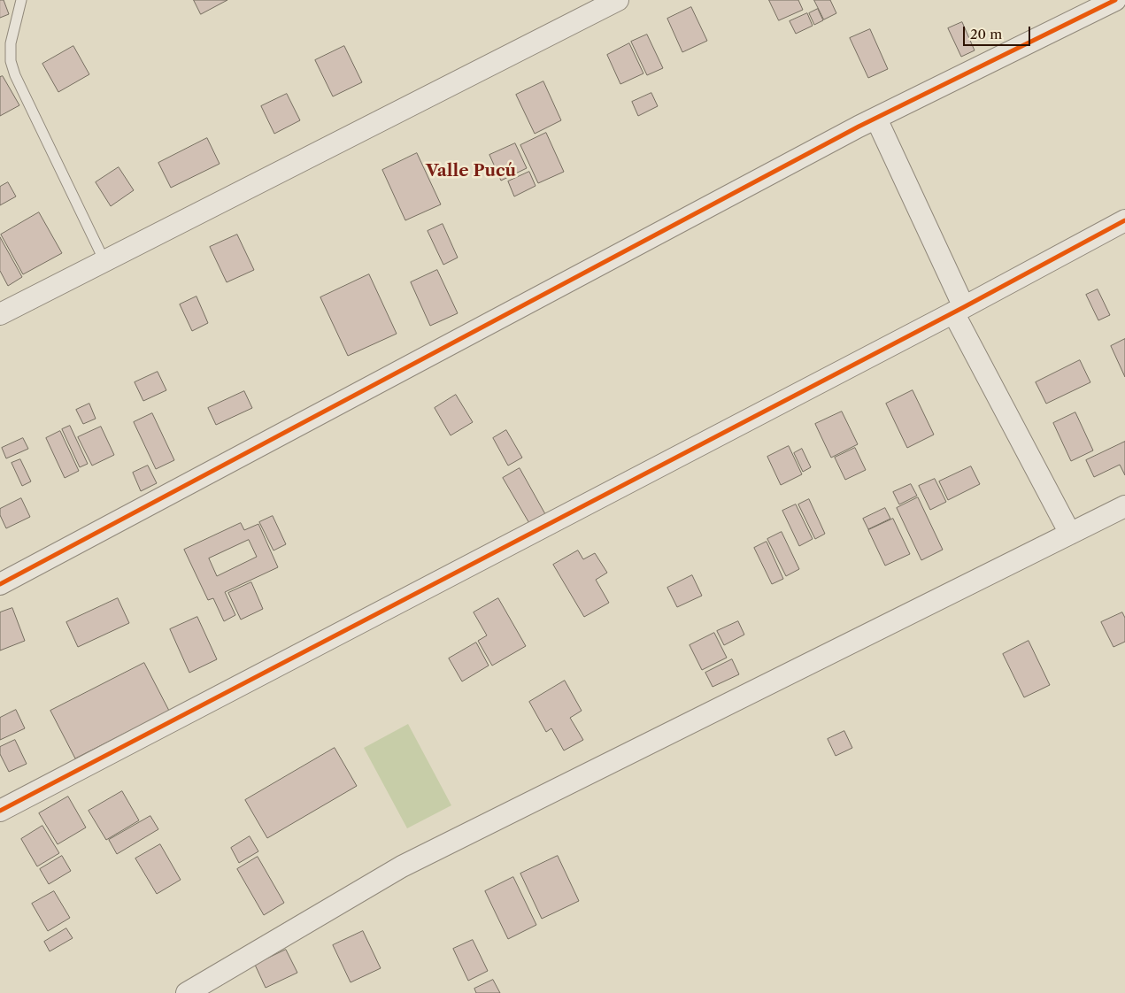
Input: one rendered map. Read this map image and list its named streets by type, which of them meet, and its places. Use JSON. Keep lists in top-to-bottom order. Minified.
{"districts":["Valle Pucú"],"scale_bar":"20 m"}
